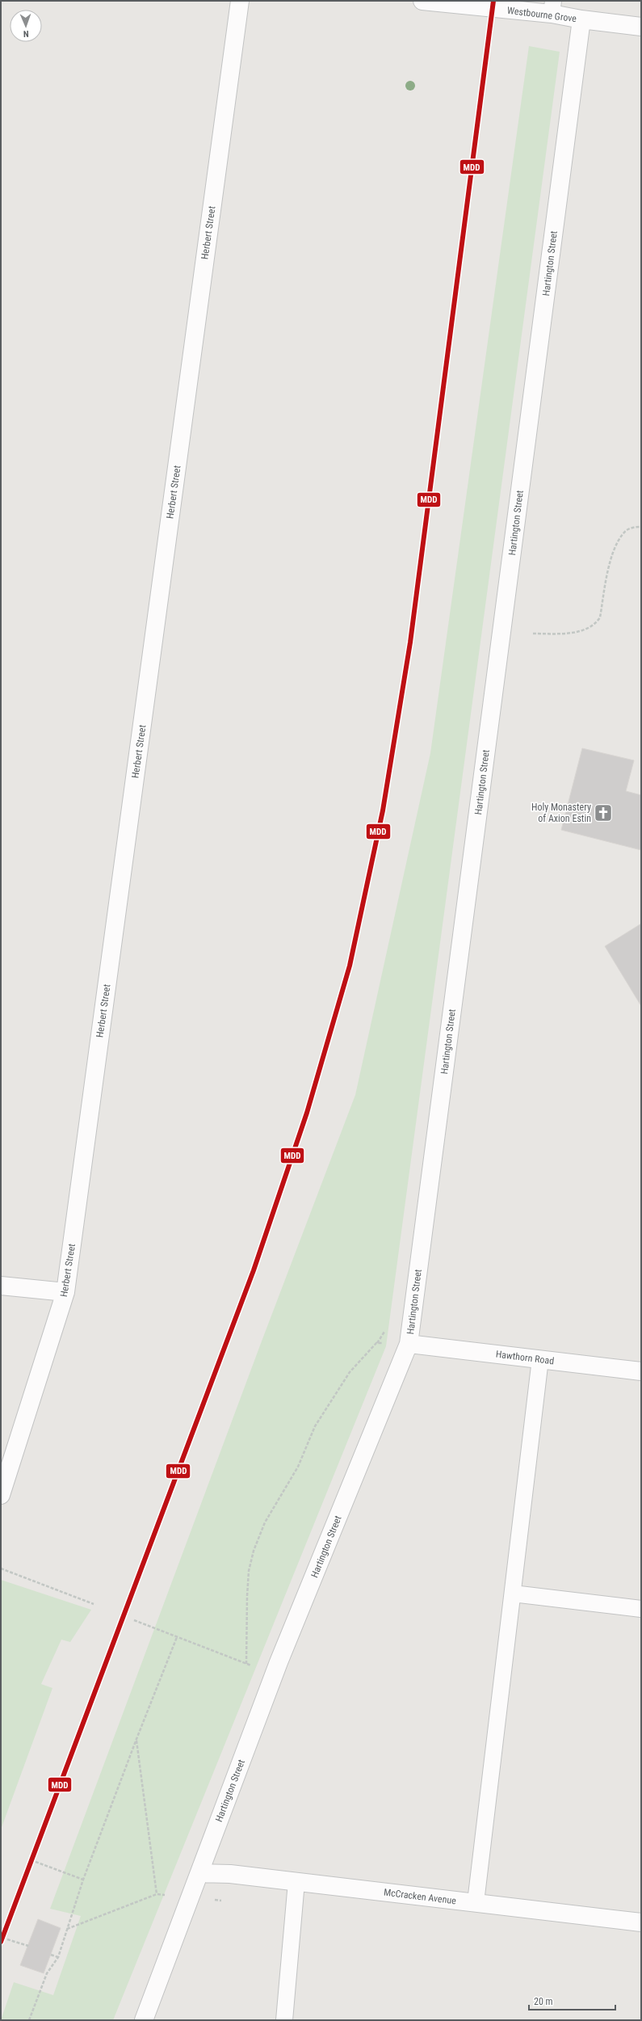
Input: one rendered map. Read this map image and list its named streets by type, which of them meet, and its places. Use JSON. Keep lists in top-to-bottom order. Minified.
{"streets":{"street":["Westbourne Grove","Herbert Street","Hartington Street","Hawthorn Road","McCracken Avenue"]},"crossings":[["Westbourne Grove","Hartington Street"],["Hartington Street","Hawthorn Road"],["Hartington Street","McCracken Avenue"]],"places":{"church":["Holy Monastery of Axion Estin"]},"lines":["transit line MDD"],"scale_bar":"20 m","north":"bottom"}
